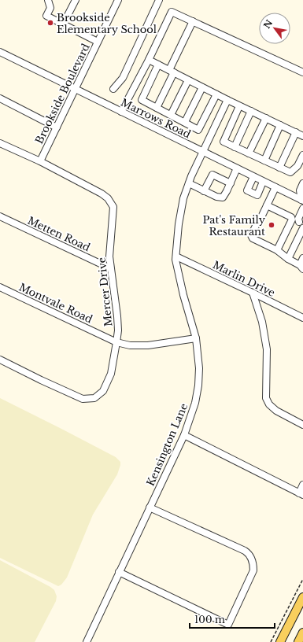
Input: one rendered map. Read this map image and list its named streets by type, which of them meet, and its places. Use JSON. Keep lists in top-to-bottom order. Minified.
{"streets":{"street":["Brookside Boulevard","Marrows Road","Metten Road","Marlin Drive","Mercer Drive","Montvale Road","Kensington Lane"]},"crossings":[["Brookside Boulevard","Marrows Road"],["Brookside Boulevard","Mercer Drive"],["Marrows Road","Kensington Lane"],["Metten Road","Mercer Drive"],["Marlin Drive","Kensington Lane"],["Mercer Drive","Montvale Road"],["Montvale Road","Kensington Lane"]],"places":["Brookside Elementary School","Pat's Family Restaurant"],"scale_bar":"100 m","north":"top left"}
